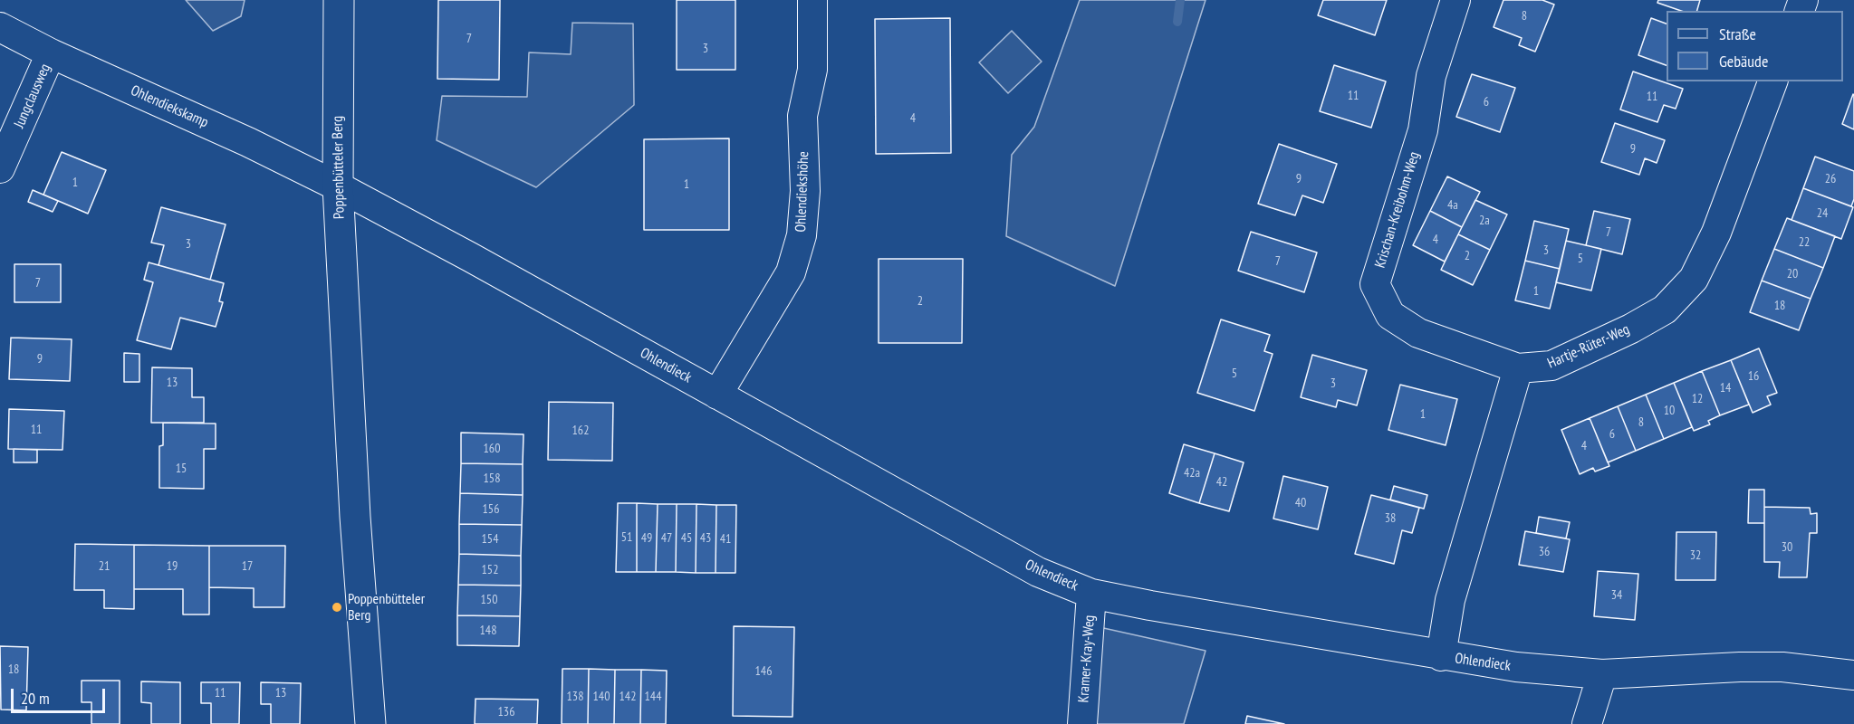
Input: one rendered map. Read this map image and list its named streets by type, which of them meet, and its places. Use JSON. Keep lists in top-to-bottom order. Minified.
{"streets":{"main road":["Poppenbütteler Berg"],"street":["Jungclausweg","Ohlendiekskamp","Ohlendiekshöhe","Krischan-Kreibohm-Weg","Hartje-Rüter-Weg","Ohlendieck","Kramer-Kray-Weg"]},"crossings":[["Jungclausweg","Ohlendiekskamp"],["Ohlendiekskamp","Poppenbütteler Berg"],["Ohlendiekskamp","Ohlendieck"],["Poppenbütteler Berg","Ohlendieck"],["Ohlendiekshöhe","Ohlendieck"],["Krischan-Kreibohm-Weg","Hartje-Rüter-Weg"],["Ohlendieck","Kramer-Kray-Weg"]],"places":["Poppenbütteler Berg"],"house_numbers":["8","7","3","11","11","6","4","9","9","26","1","1","4a","24","2a","7","4","22","3","3","2","5","7","20","7","1","2","18","9","5","16","13","3","14","12","10","1","8","11","162","6","4","160","15","42a","158","42","40","156","38","51","49","47","45","43","154","41","30","36","32","21","19","17","152","34","150","148","18","146","11","13","138","140","142","144","136"],"legend":["Straße","Gebäude"],"scale_bar":"20 m"}
